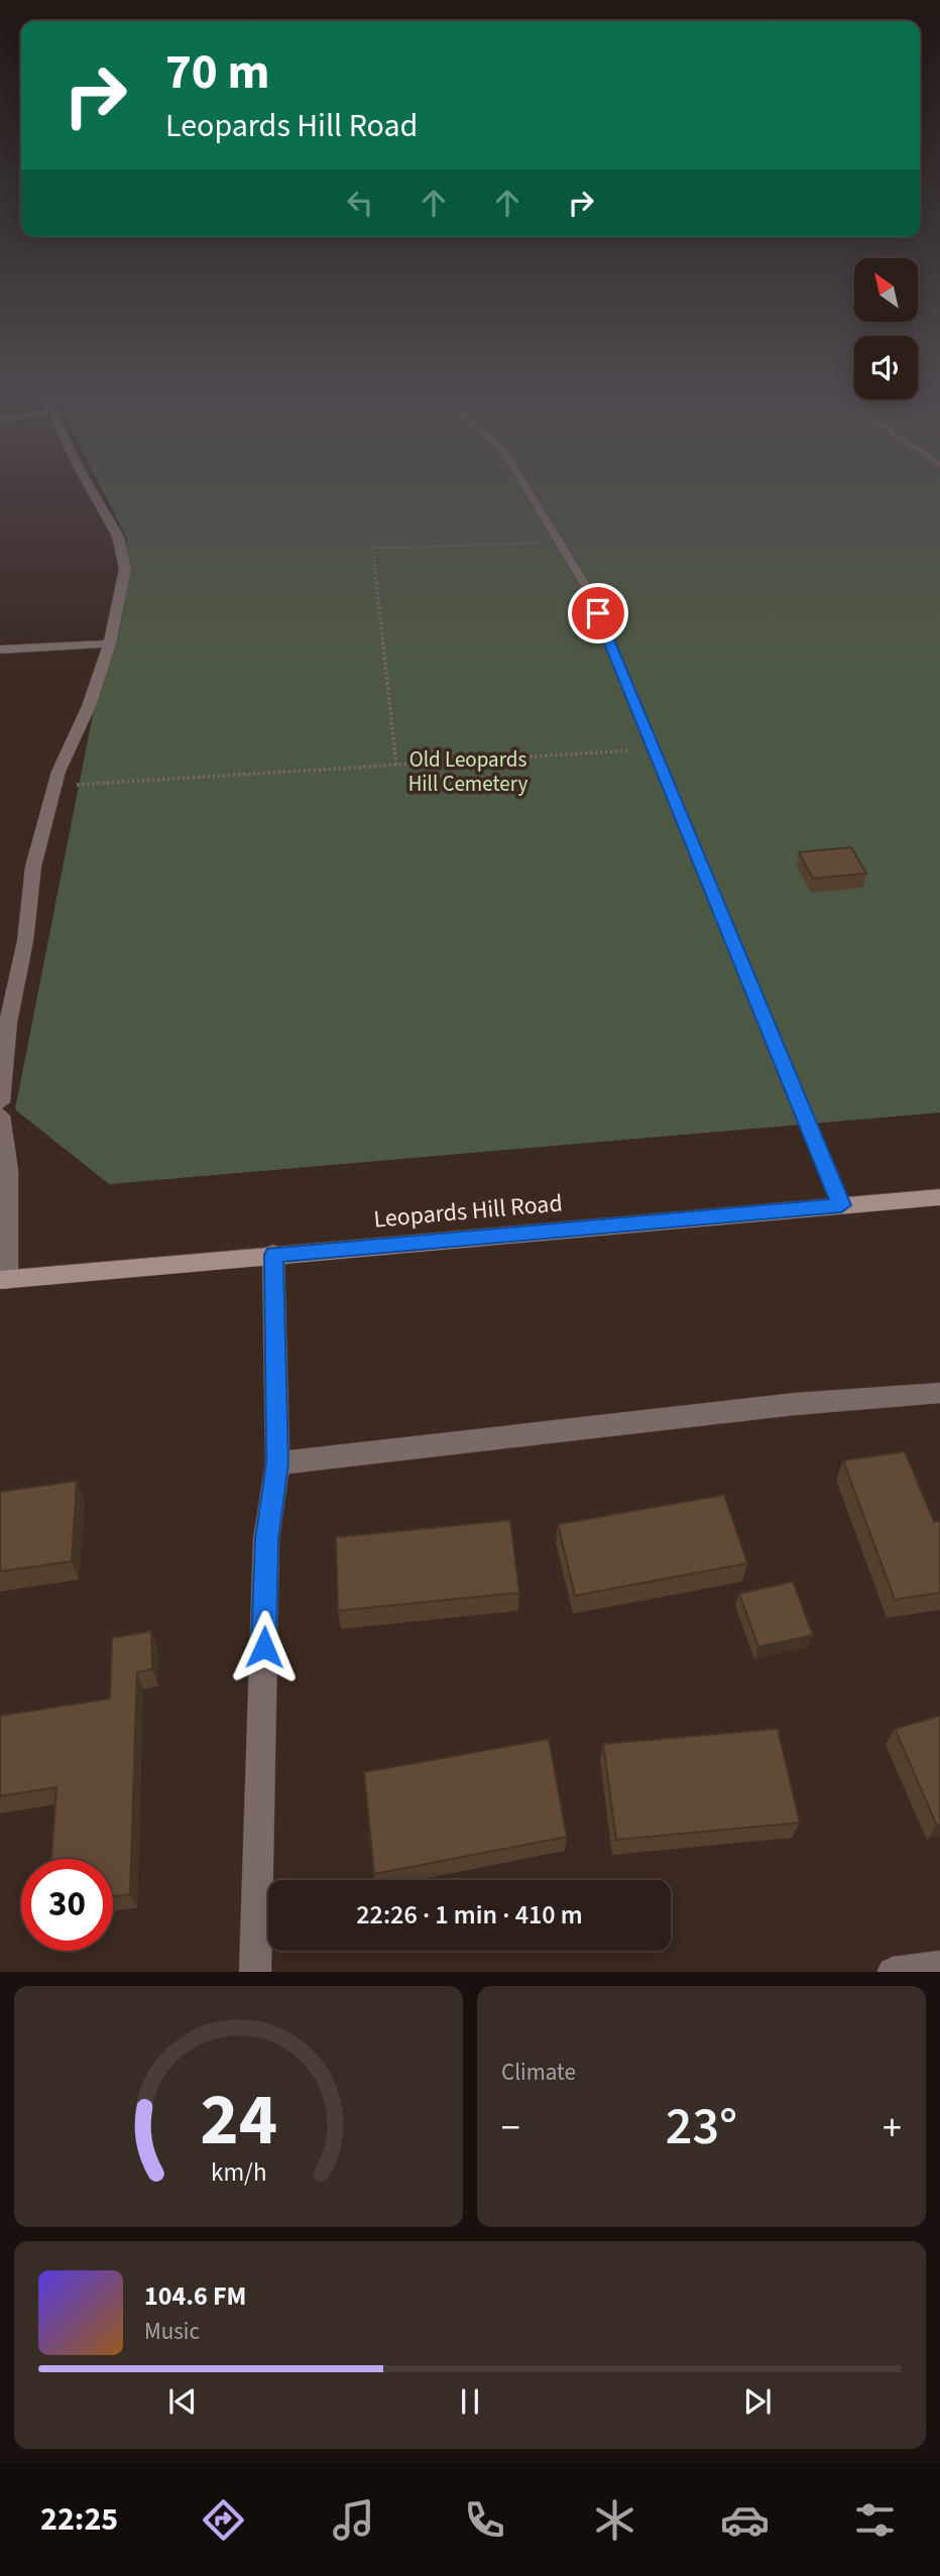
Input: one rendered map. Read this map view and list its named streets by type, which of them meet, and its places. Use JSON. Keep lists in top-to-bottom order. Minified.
{"streets":{"main road":["Leopards Hill Road"]},"parks":["Old Leopards Hill Cemetery"],"north":"top left","page":{"turn":["70 m","Leopards Hill Road"],"limit":"30","trip":"22:26 · 1 min · 410 m","tile":"Climate","heat":["−","23°","+"],"song":["104.6 FM","Music"],"tabs":"22:25","gauge":["24","km/h"]}}
